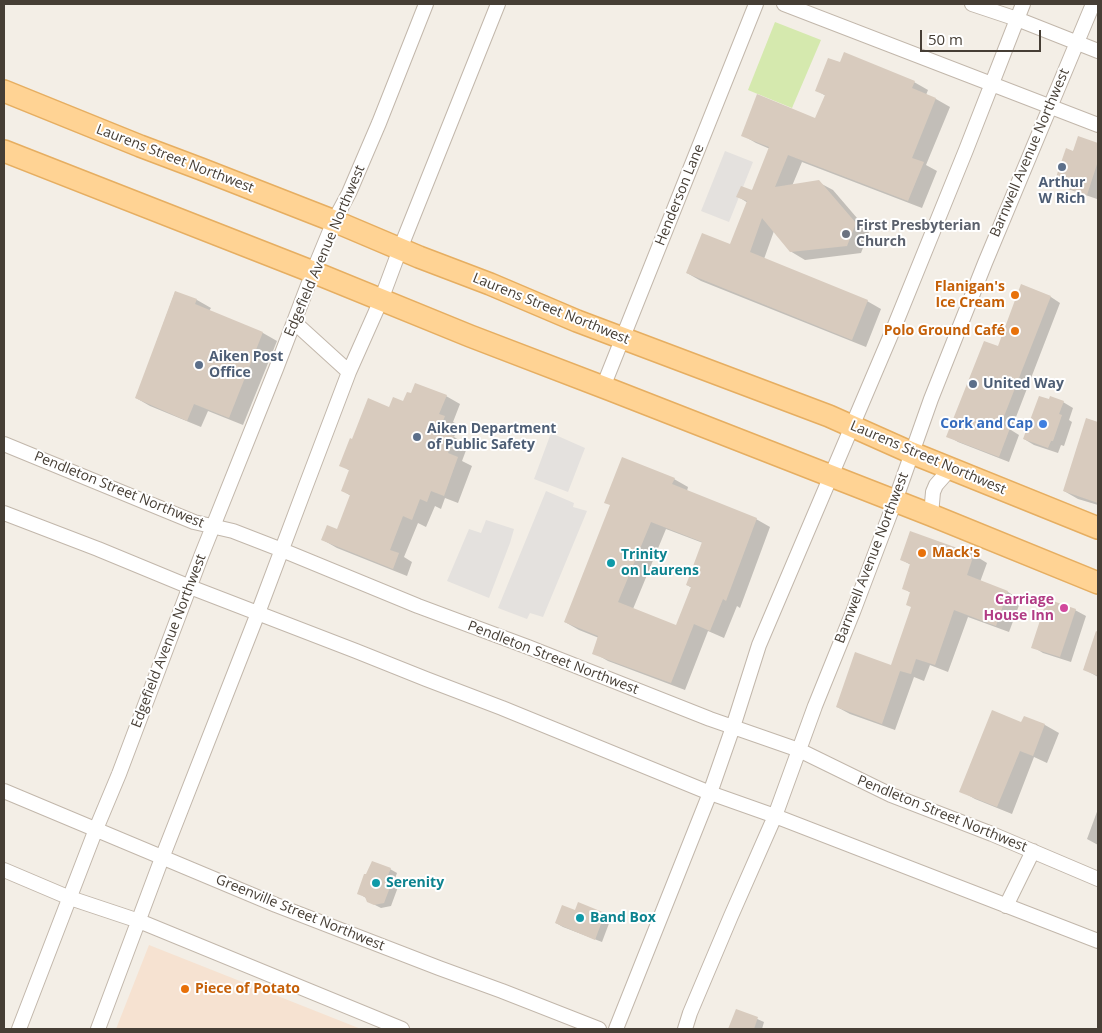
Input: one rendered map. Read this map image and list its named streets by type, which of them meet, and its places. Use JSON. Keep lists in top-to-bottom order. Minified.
{"streets":{"main road":["Laurens Street Northwest"],"street":["Barnwell Avenue Northwest","Henderson Lane","Edgefield Avenue Northwest","Pendleton Street Northwest","Greenville Street Northwest"]},"crossings":[["Barnwell Avenue Northwest","Laurens Street Northwest"],["Barnwell Avenue Northwest","Pendleton Street Northwest"],["Laurens Street Northwest","Henderson Lane"],["Laurens Street Northwest","Edgefield Avenue Northwest"],["Edgefield Avenue Northwest","Pendleton Street Northwest"],["Edgefield Avenue Northwest","Greenville Street Northwest"]],"places":["Arthur W Rich","First Presbyterian Church","Flanigan's Ice Cream","Polo Ground Café","Aiken Post Office","United Way","Cork and Cap","Aiken Department of Public Safety","Mack's","Trinity on Laurens","Carriage House Inn","Serenity","Band Box","Piece of Potato"],"scale_bar":"50 m"}
